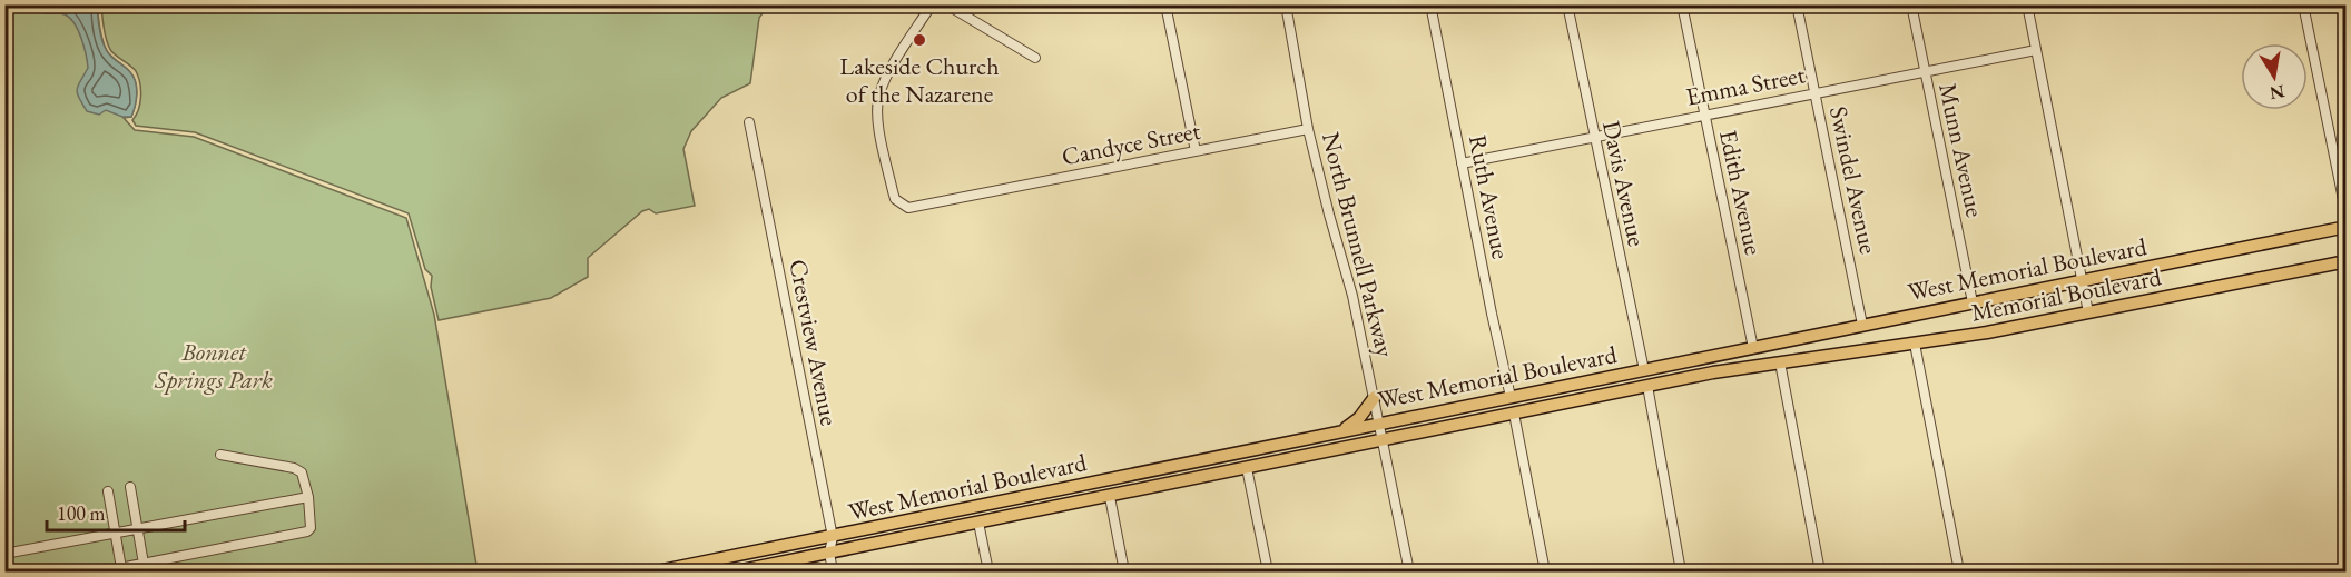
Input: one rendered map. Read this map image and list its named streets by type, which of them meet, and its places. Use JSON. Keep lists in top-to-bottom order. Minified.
{"streets":{"main road":["West Memorial Boulevard","Memorial Boulevard"],"street":["Emma Street","Candyce Street","Munn Avenue","Swindel Avenue","Davis Avenue","Edith Avenue","Ruth Avenue","North Brunnell Parkway","Crestview Avenue"]},"crossings":[["Emma Street","Munn Avenue"],["Emma Street","Swindel Avenue"],["Emma Street","Davis Avenue"],["Emma Street","Edith Avenue"],["Emma Street","Ruth Avenue"],["Candyce Street","North Brunnell Parkway"],["Munn Avenue","West Memorial Boulevard"],["Swindel Avenue","West Memorial Boulevard"],["Davis Avenue","West Memorial Boulevard"],["Edith Avenue","West Memorial Boulevard"],["Ruth Avenue","West Memorial Boulevard"],["North Brunnell Parkway","West Memorial Boulevard"],["West Memorial Boulevard","Memorial Boulevard"],["West Memorial Boulevard","Crestview Avenue"]],"parks":["Bonnet Springs Park"],"places":["Lakeside Church of the Nazarene"],"scale_bar":"100 m","north":"bottom"}
